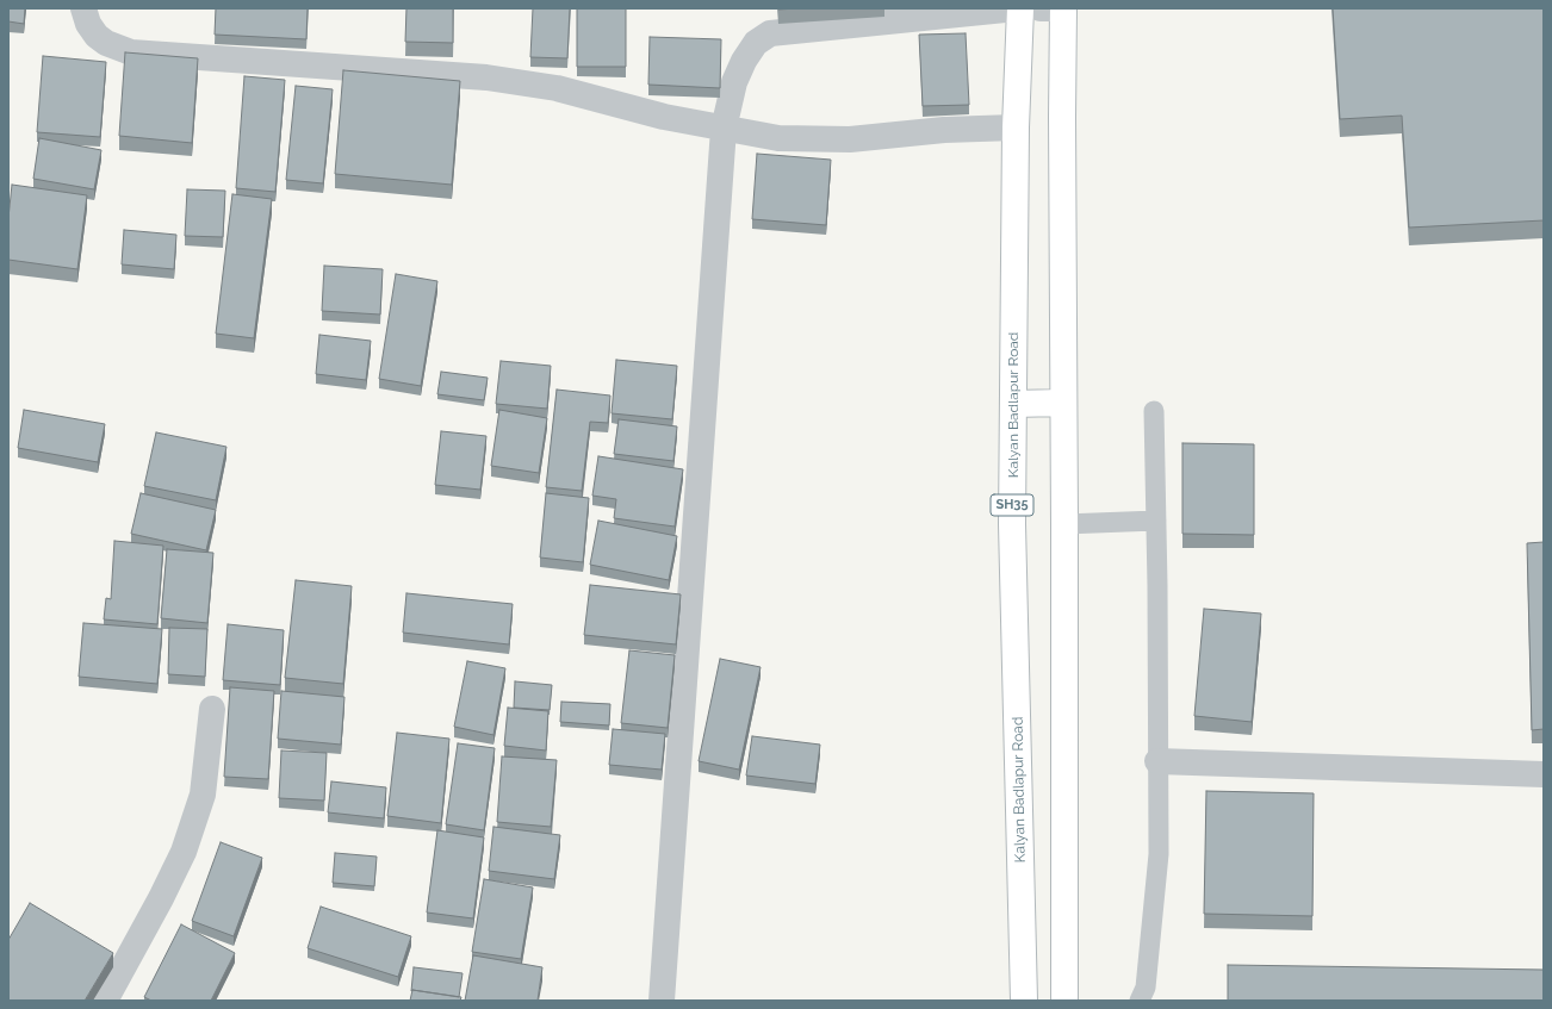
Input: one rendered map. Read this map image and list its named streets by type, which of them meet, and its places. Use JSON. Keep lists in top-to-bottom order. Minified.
{"streets":{"main road":["Kalyan Badlapur Road","SH35"]}}
